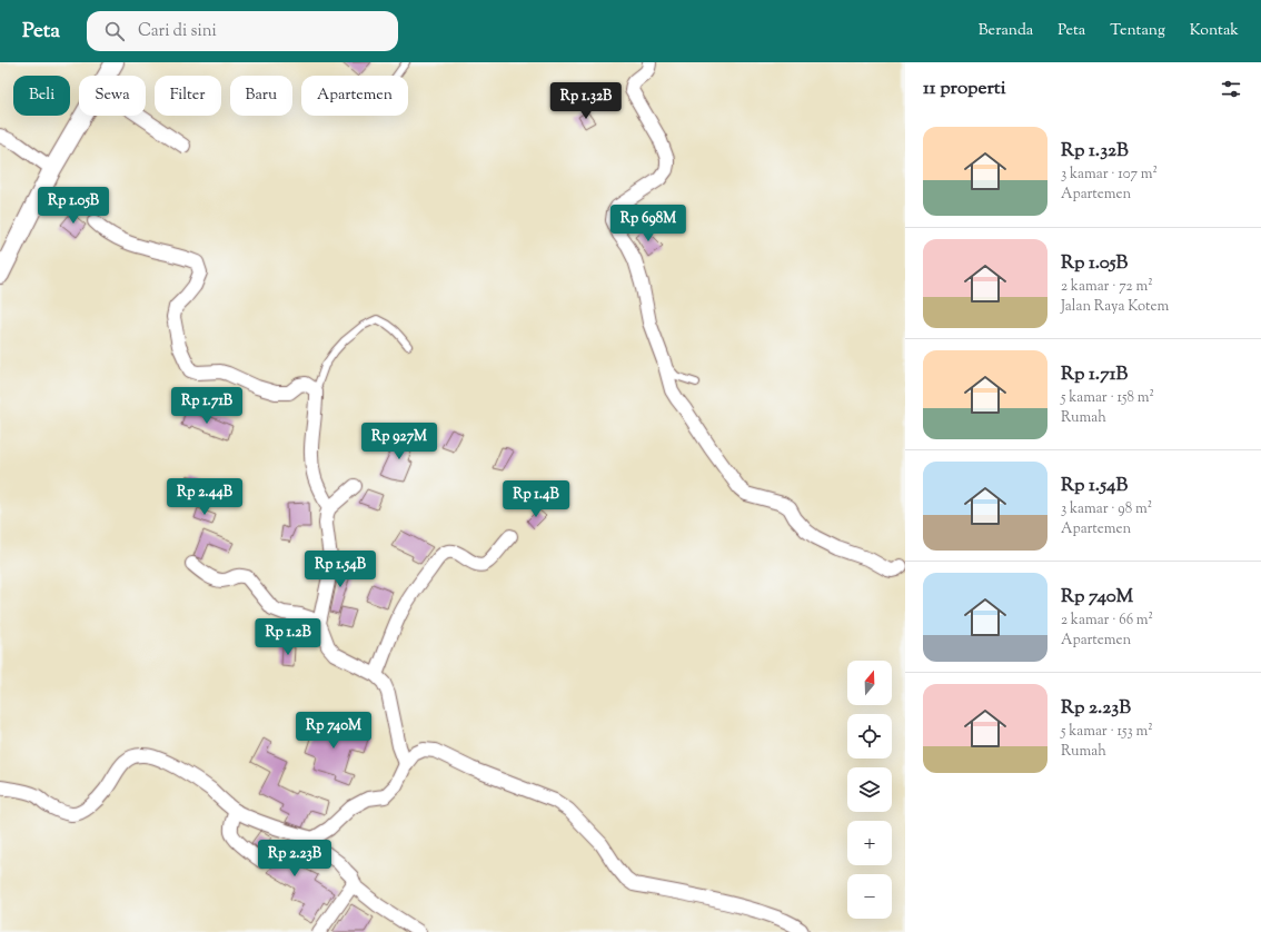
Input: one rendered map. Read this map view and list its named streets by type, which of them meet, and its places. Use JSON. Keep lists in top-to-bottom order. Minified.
{"north":"top","page":{"header":"Peta","search":"Cari di sini","nav":["Beranda","Peta","Tentang","Kontak"],"heading":"11 properti","chip":["Beli","Sewa","Filter","Baru","Apartemen"],"price":["Rp 1.32B","Rp 1.05B","Rp 698M","Rp 1.71B","Rp 927M","Rp 2.44B","Rp 1.4B","Rp 1.54B","Rp 1.2B","Rp 740M","Rp 2.23B"],"list":[{"name":"Rp 1.32B","note":"3 kamar · 107 m² · Apartemen"},{"name":"Rp 1.05B","note":"2 kamar · 72 m² · Jalan Raya Kotem"},{"name":"Rp 1.71B","note":"5 kamar · 158 m² · Rumah"},{"name":"Rp 1.54B","note":"3 kamar · 98 m² · Apartemen"},{"name":"Rp 740M","note":"2 kamar · 66 m² · Apartemen"},{"name":"Rp 2.23B","note":"5 kamar · 153 m² · Rumah"}],"map_buttons":["+","−"]}}
